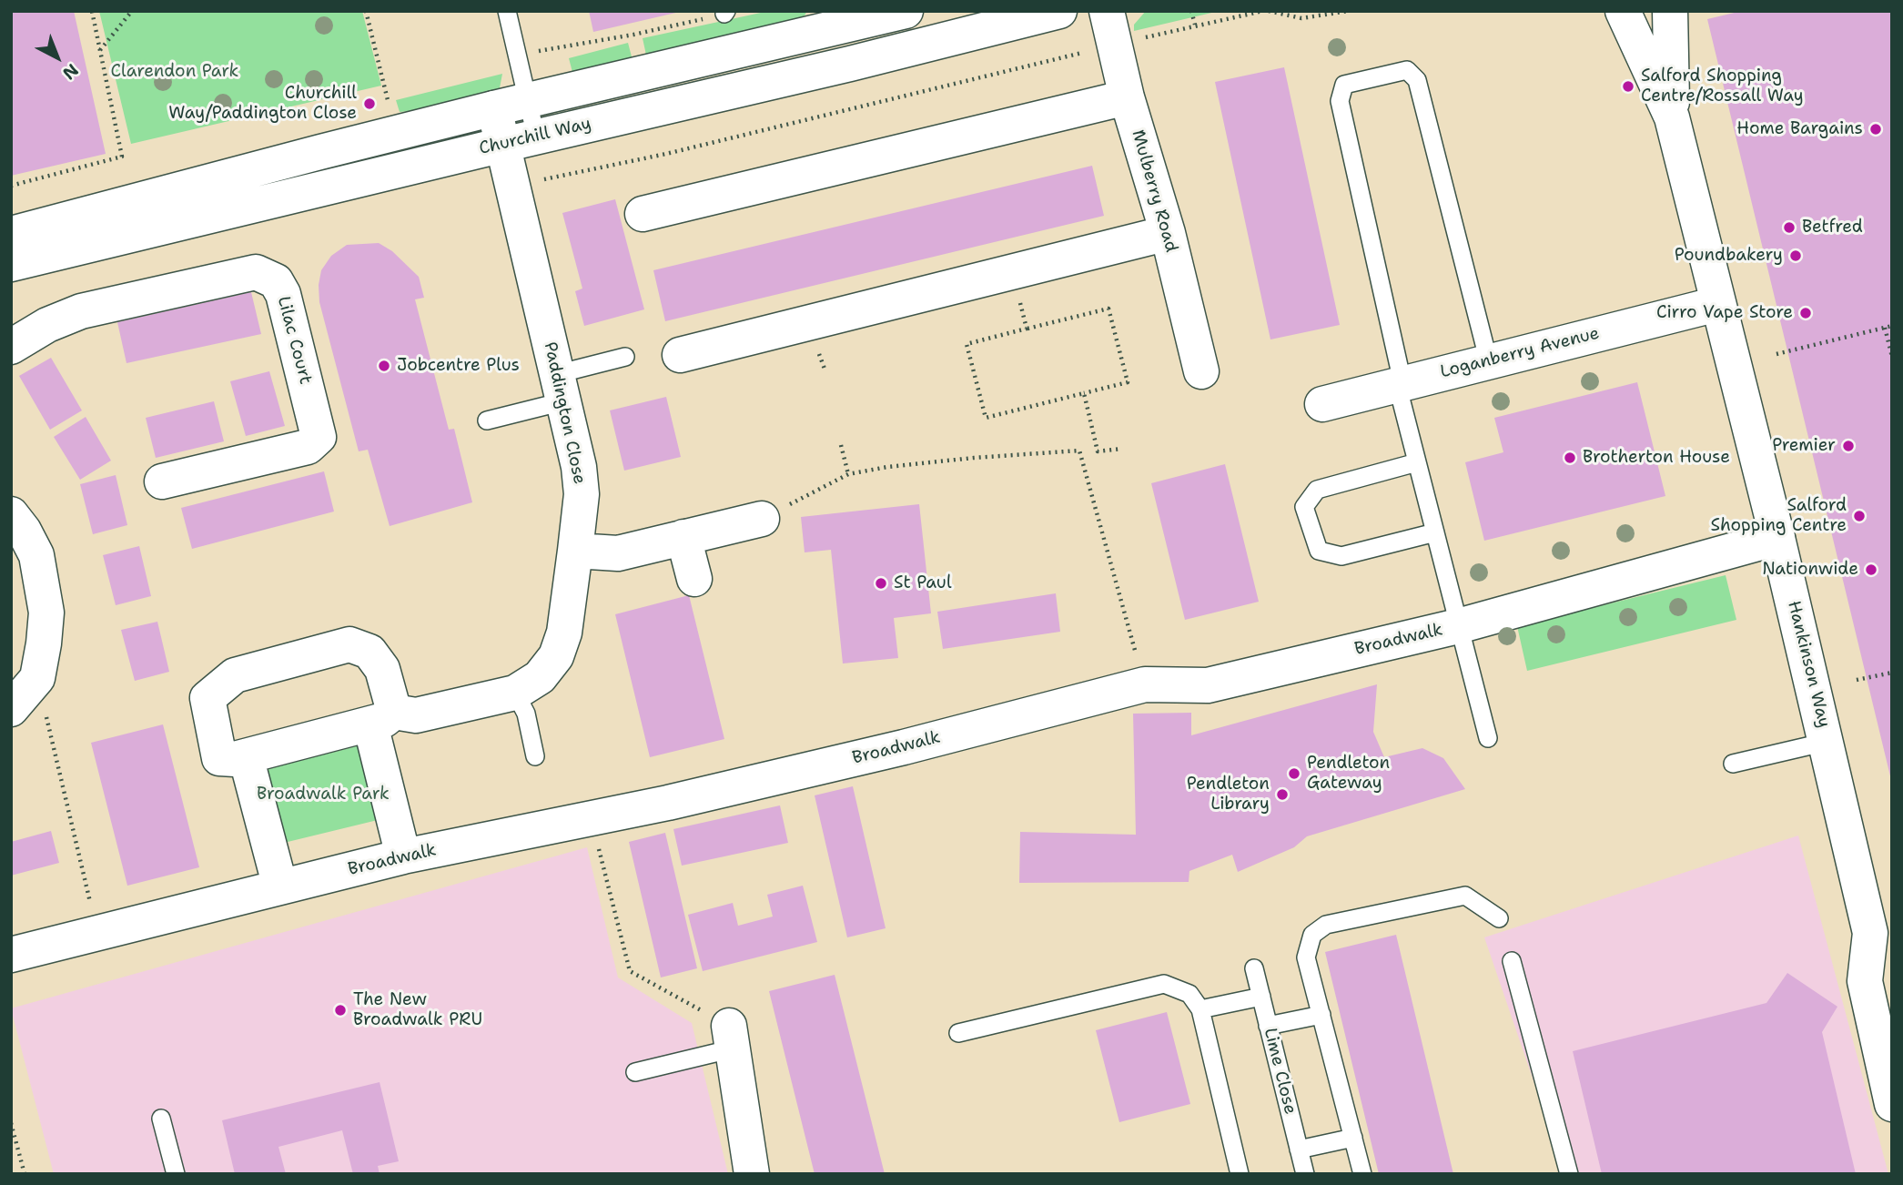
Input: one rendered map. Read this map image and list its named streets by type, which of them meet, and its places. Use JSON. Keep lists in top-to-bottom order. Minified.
{"streets":{"street":["Churchill Way","Mulberry Road","Lilac Court","Loganberry Avenue","Paddington Close","Broadwalk","Hankinson Way"],"lane":["Lime Close"]},"crossings":[["Churchill Way","Paddington Close"],["Loganberry Avenue","Hankinson Way"],["Broadwalk","Hankinson Way"]],"parks":["Clarendon Park","Broadwalk Park"],"places":["Salford Shopping Centre/Rossall Way","Churchill Way/Paddington Close","Home Bargains","Betfred","Poundbakery","Cirro Vape Store","Jobcentre Plus","Premier","Brotherton House","Salford Shopping Centre","Nationwide","St Paul","Pendleton Gateway","Pendleton Library","The New Broadwalk PRU"],"north":"bottom right"}
